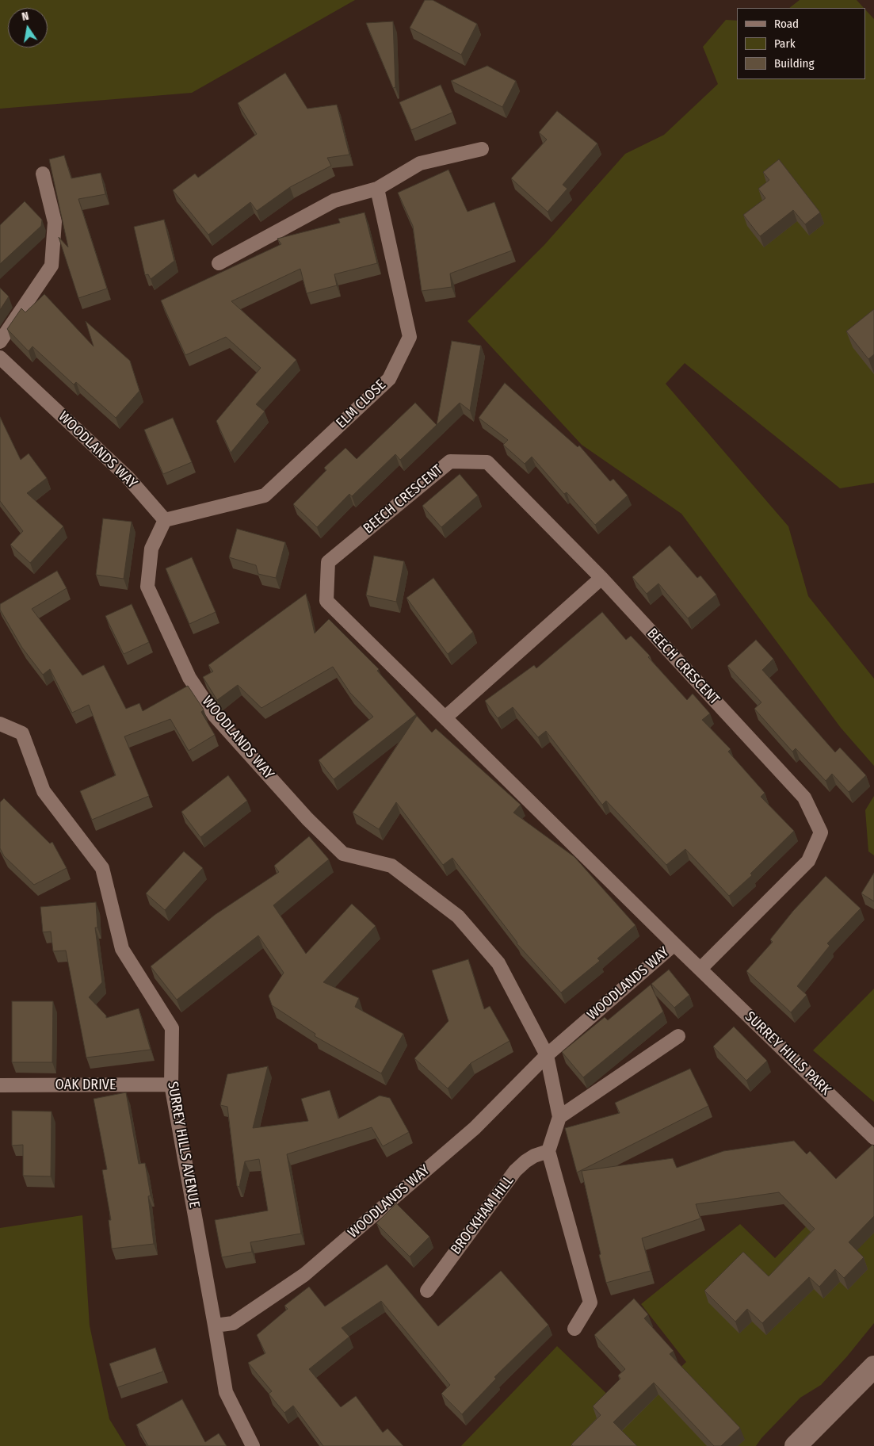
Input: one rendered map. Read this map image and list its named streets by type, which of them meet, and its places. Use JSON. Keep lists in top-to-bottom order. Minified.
{"streets":{"lane":["ELM CLOSE","WOODLANDS WAY","BEECH CRESCENT","SURREY HILLS PARK","OAK DRIVE","SURREY HILLS AVENUE","BROCKHAM HILL"]},"crossings":[["ELM CLOSE","WOODLANDS WAY"],["WOODLANDS WAY","BEECH CRESCENT"],["WOODLANDS WAY","SURREY HILLS AVENUE"],["BEECH CRESCENT","SURREY HILLS PARK"],["OAK DRIVE","SURREY HILLS AVENUE"]],"legend":["Road","Park","Building"],"north":"top"}
